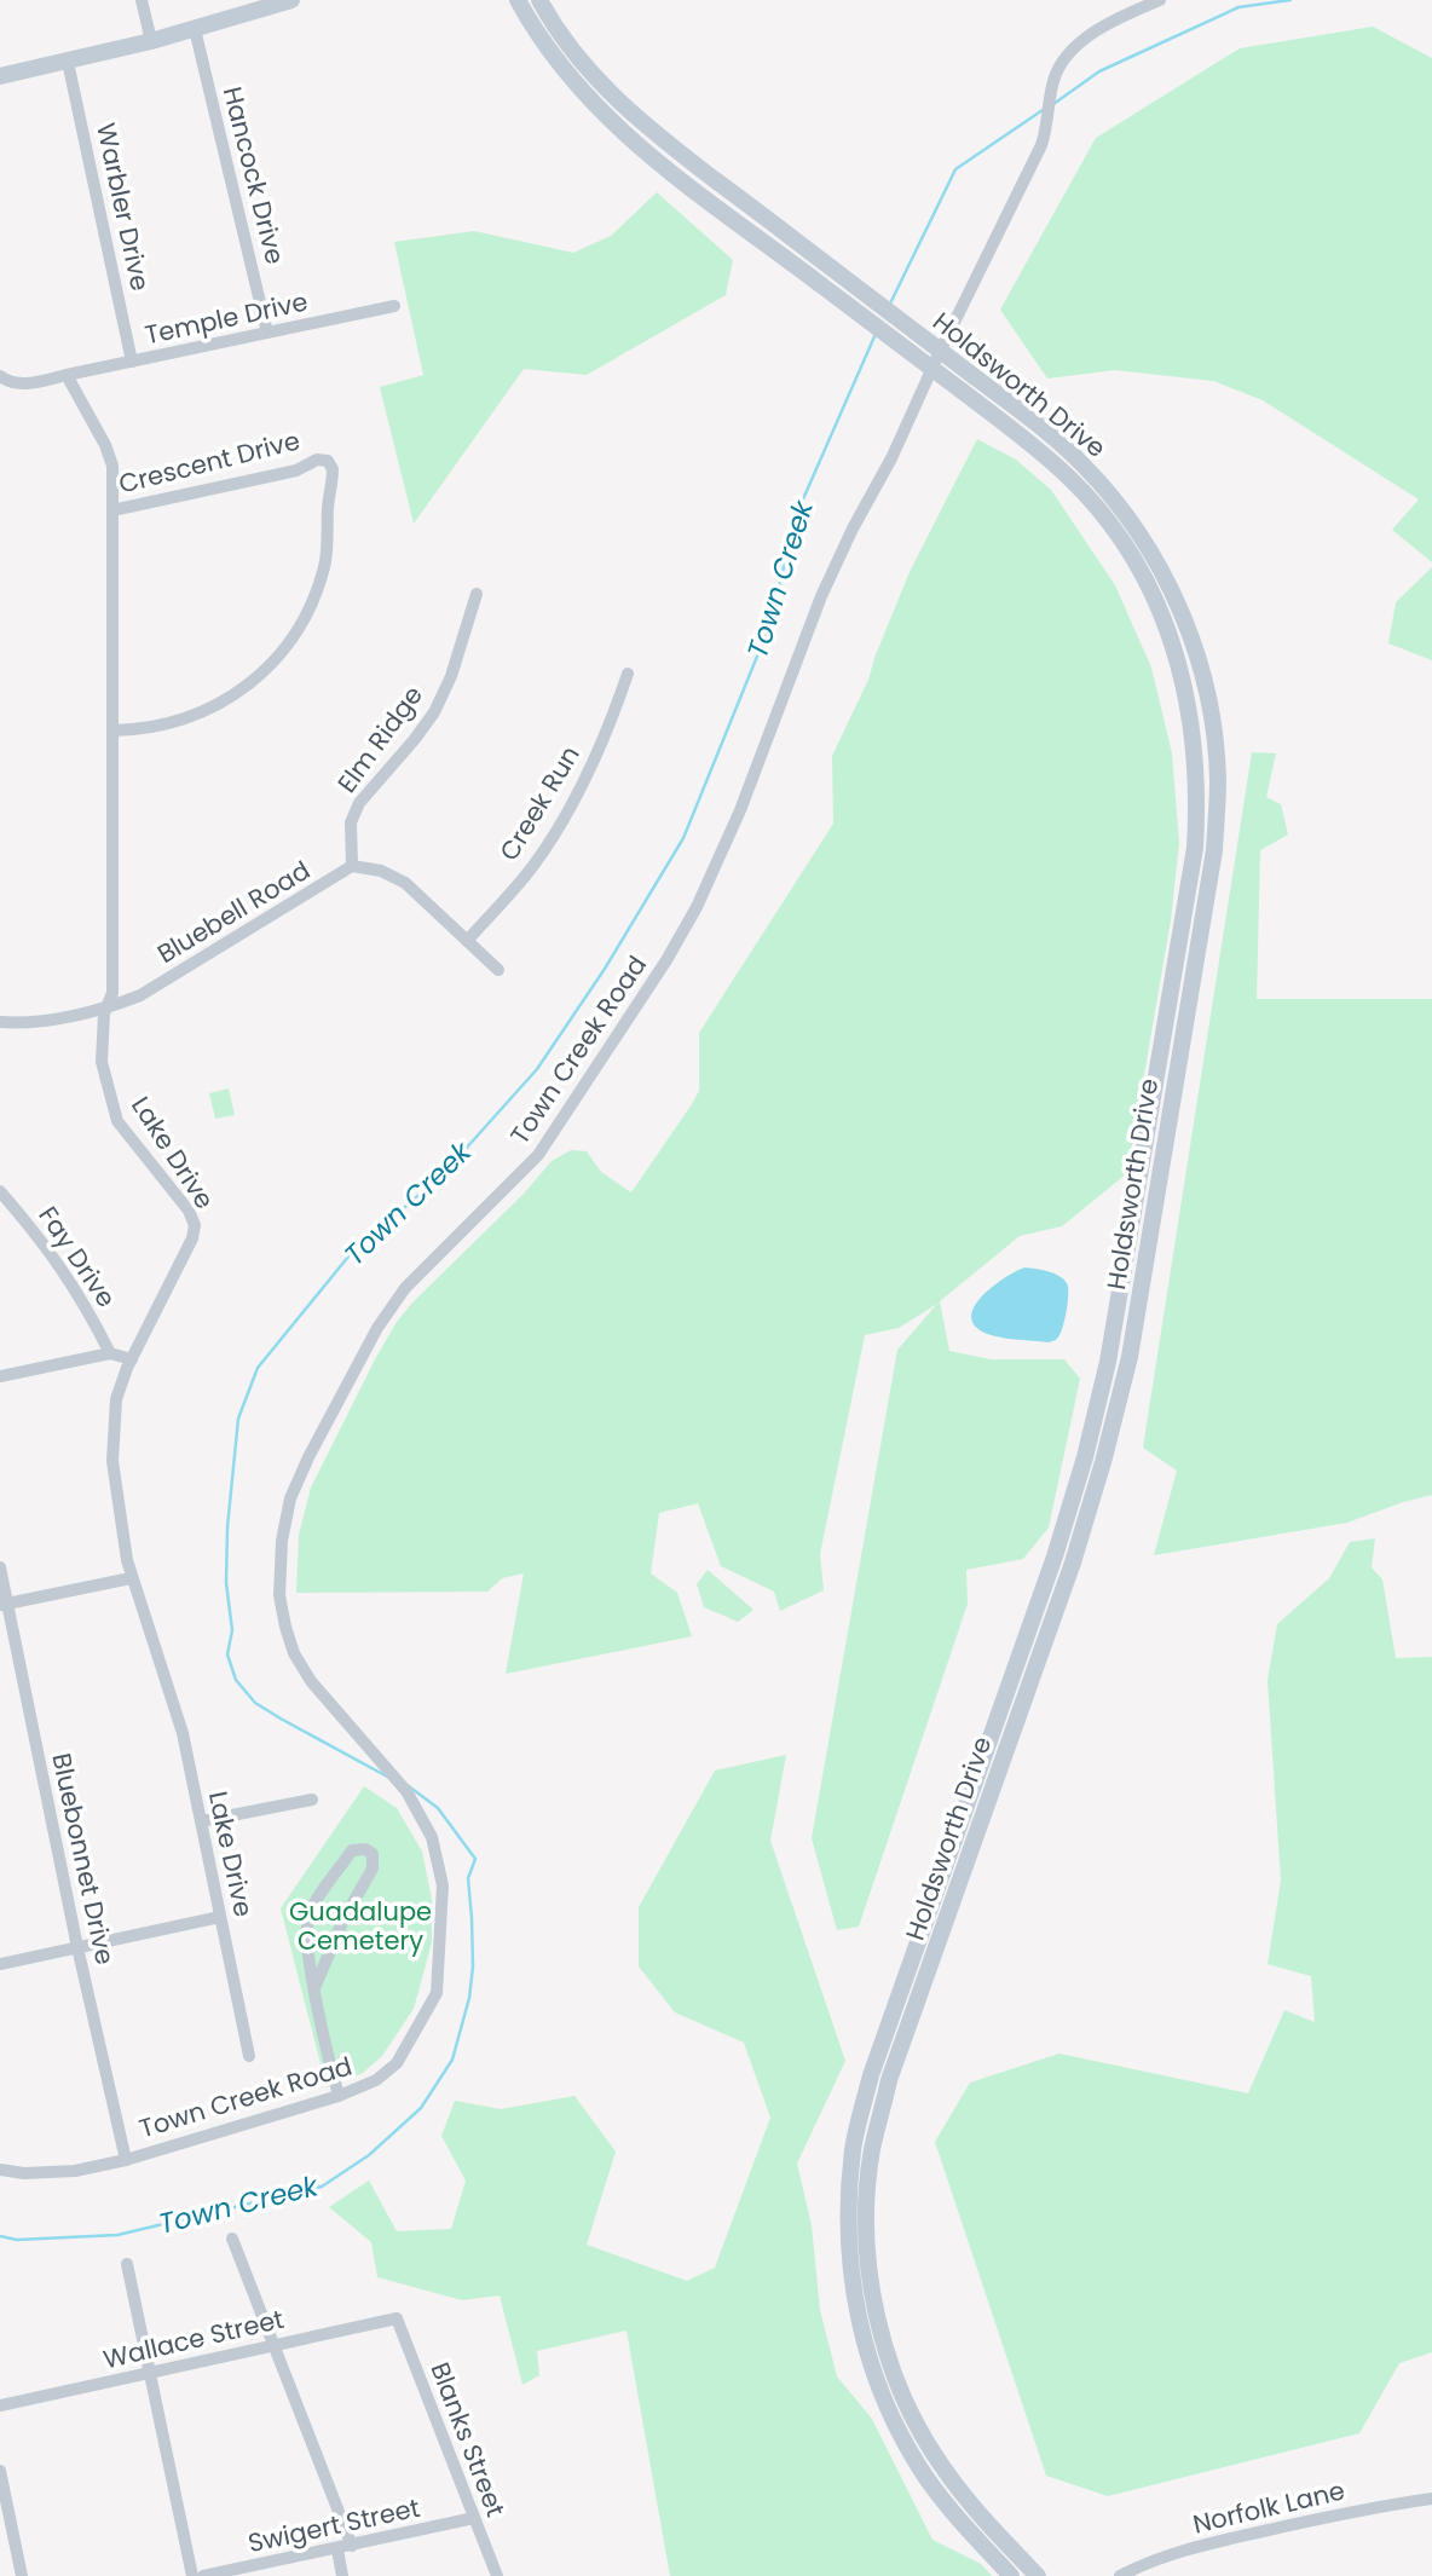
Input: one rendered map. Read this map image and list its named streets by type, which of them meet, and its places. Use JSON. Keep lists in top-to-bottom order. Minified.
{"streets":{"main road":["Holdsworth Drive"],"street":["Hancock Drive","Warbler Drive","Temple Drive","Crescent Drive","Elm Ridge","Creek Run","Bluebell Road","Town Creek Road","Lake Drive","Fay Drive","Bluebonnet Drive","Wallace Street","Blanks Street","Norfolk Lane","Swigert Street"]},"crossings":[["Hancock Drive","Temple Drive"],["Warbler Drive","Temple Drive"],["Temple Drive","Lake Drive"],["Crescent Drive","Lake Drive"],["Elm Ridge","Bluebell Road"],["Bluebell Road","Lake Drive"],["Town Creek Road","Bluebonnet Drive"],["Wallace Street","Blanks Street"],["Blanks Street","Swigert Street"]],"water":["Town Creek"],"parks":["Guadalupe Cemetery"]}
